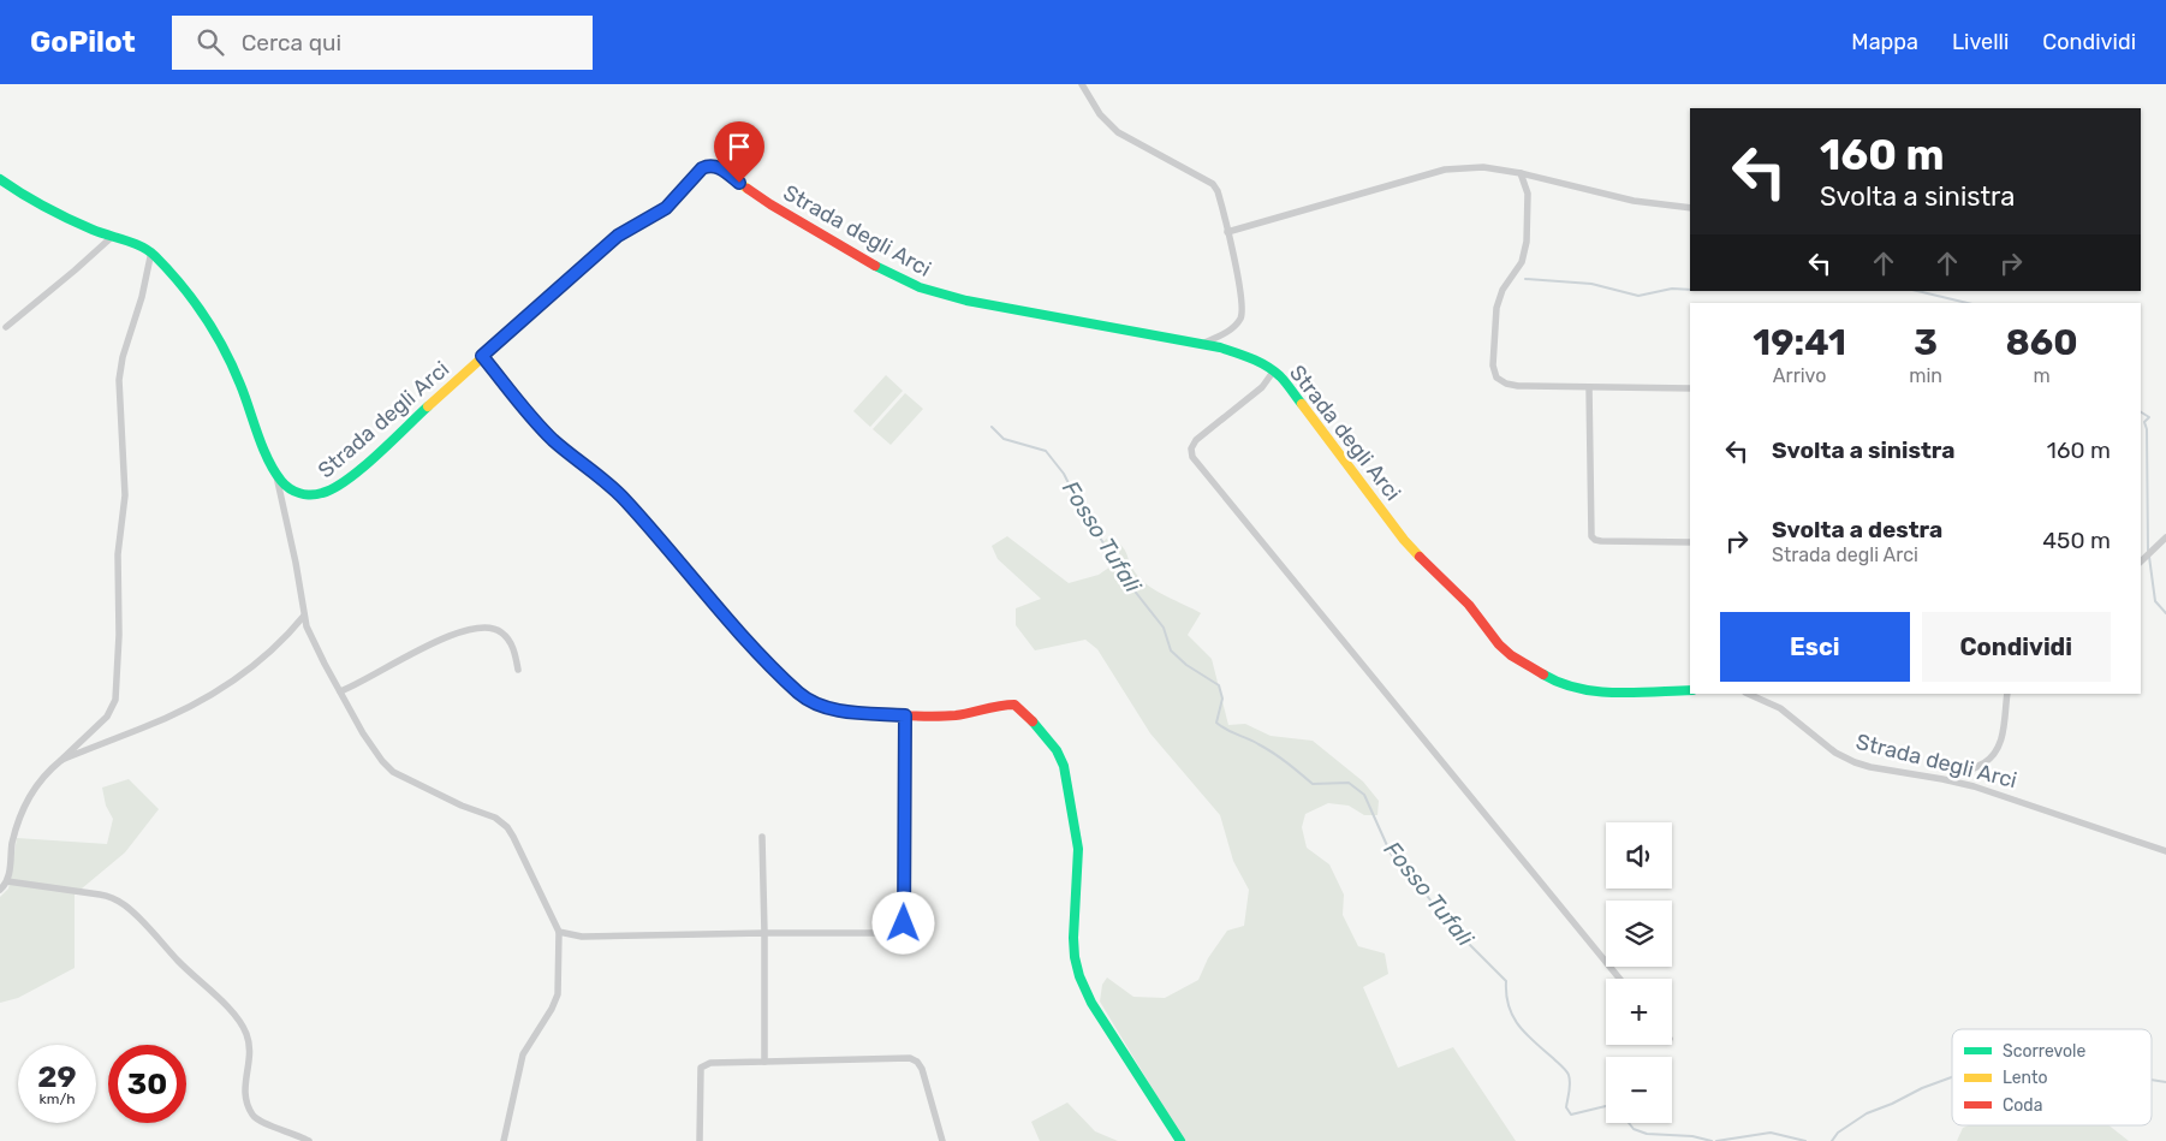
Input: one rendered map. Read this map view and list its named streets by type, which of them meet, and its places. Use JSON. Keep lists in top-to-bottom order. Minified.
{"streets":{"street":["Strada degli Arci"]},"water":["Fosso Tufali"],"legend":["Scorrevole","Lento","Coda"],"page":{"header":"GoPilot","search":"Cerca qui","nav":["Mappa","Livelli","Condividi"],"turn":["160 m","Svolta a sinistra"],"eta":["19:41","Arrivo","3","min","860","m"],"list":[{"name":"Svolta a sinistra","value":"160 m"},{"name":"Svolta a destra","note":"Strada degli Arci","value":"450 m"}],"buttons":["Esci","Condividi"],"map_buttons":["+","−"],"speed":"29 km/h","limit":"30"}}
